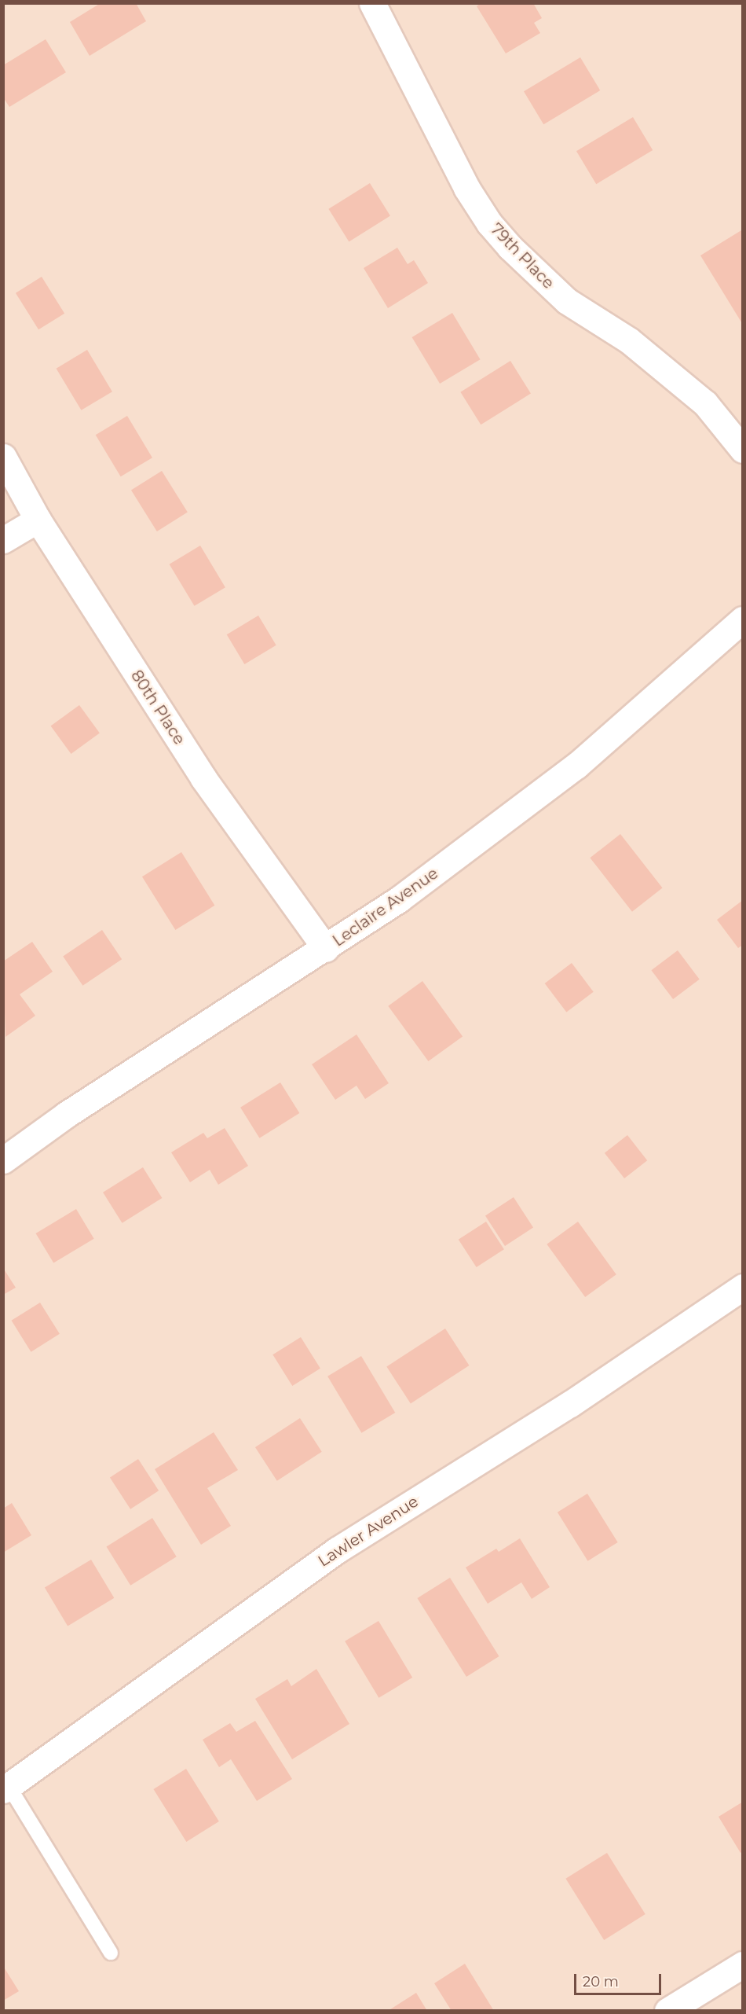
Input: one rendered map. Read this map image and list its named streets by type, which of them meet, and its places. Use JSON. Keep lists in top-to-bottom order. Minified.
{"streets":{"street":["79th Place","80th Place","Leclaire Avenue","Lawler Avenue"]},"crossings":[["80th Place","Leclaire Avenue"]],"scale_bar":"20 m"}
